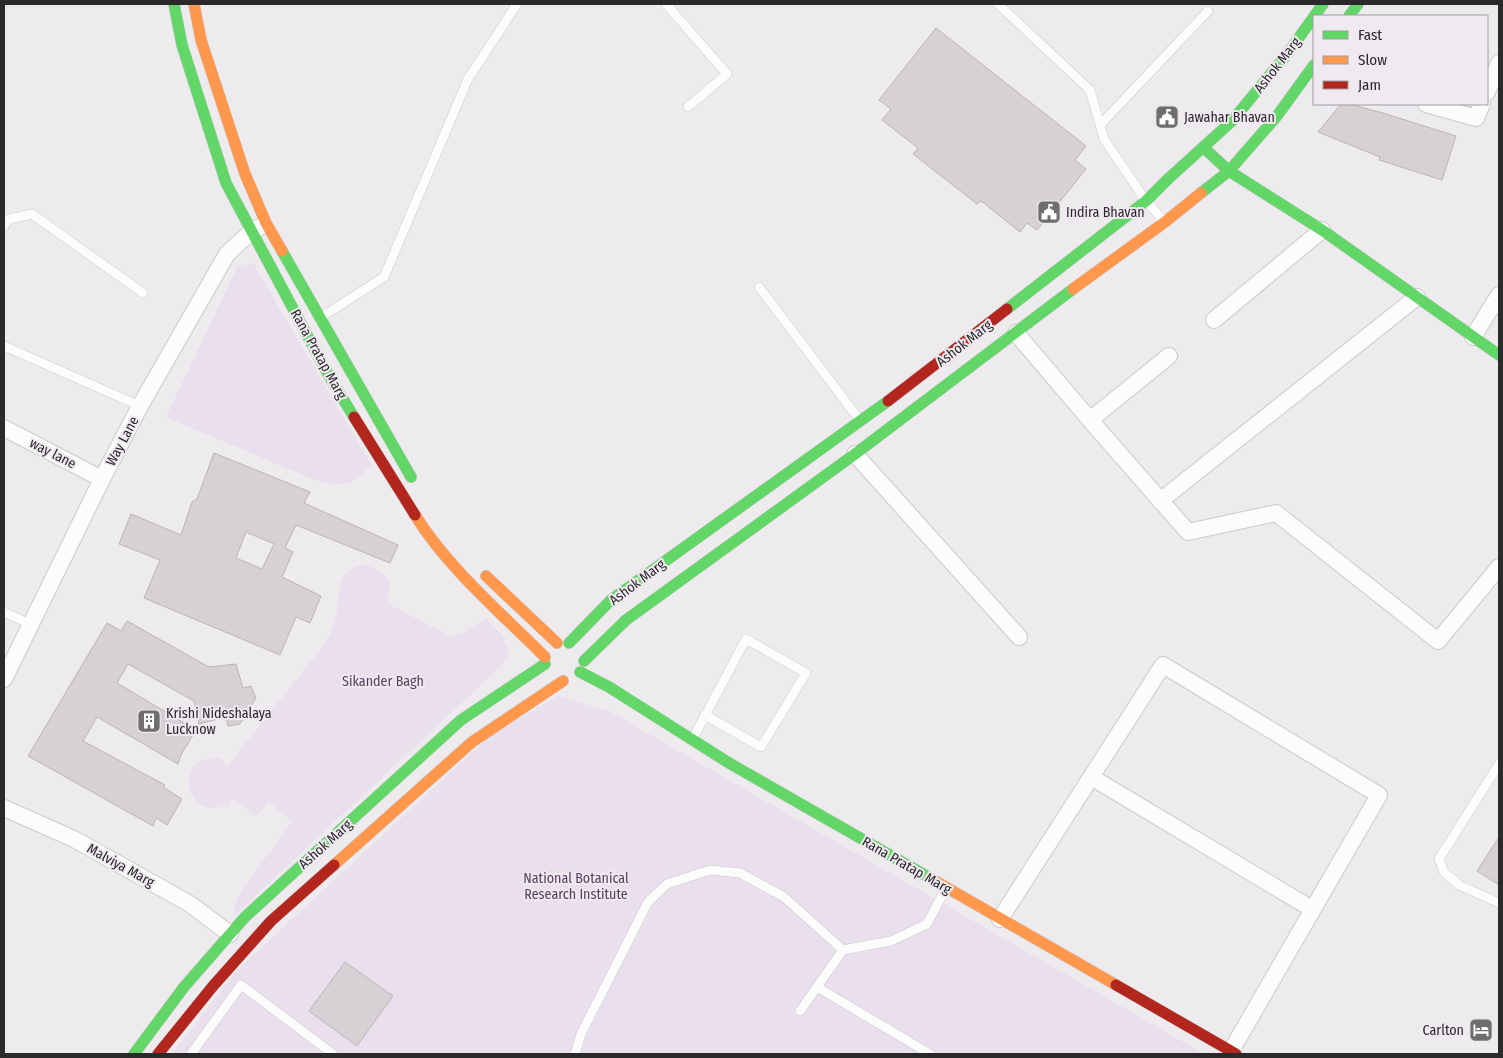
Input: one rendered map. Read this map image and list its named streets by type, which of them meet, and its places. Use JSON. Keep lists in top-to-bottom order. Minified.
{"streets":{"main road":["Ashok Marg","Rana Pratap Marg"],"street":["Way Lane","way lane","Malviya Marg"]},"crossings":[["Ashok Marg","Rana Pratap Marg"],["Ashok Marg","Malviya Marg"],["Rana Pratap Marg","Way Lane"],["Way Lane","way lane"]],"parks":["Sikander Bagh","National Botanical Research Institute"],"places":{"public building":["Jawahar Bhavan","Indira Bhavan"],"building":["Krishi Nideshalaya Lucknow"],"hotel":["Carlton"]},"legend":["Fast","Slow","Jam"]}
